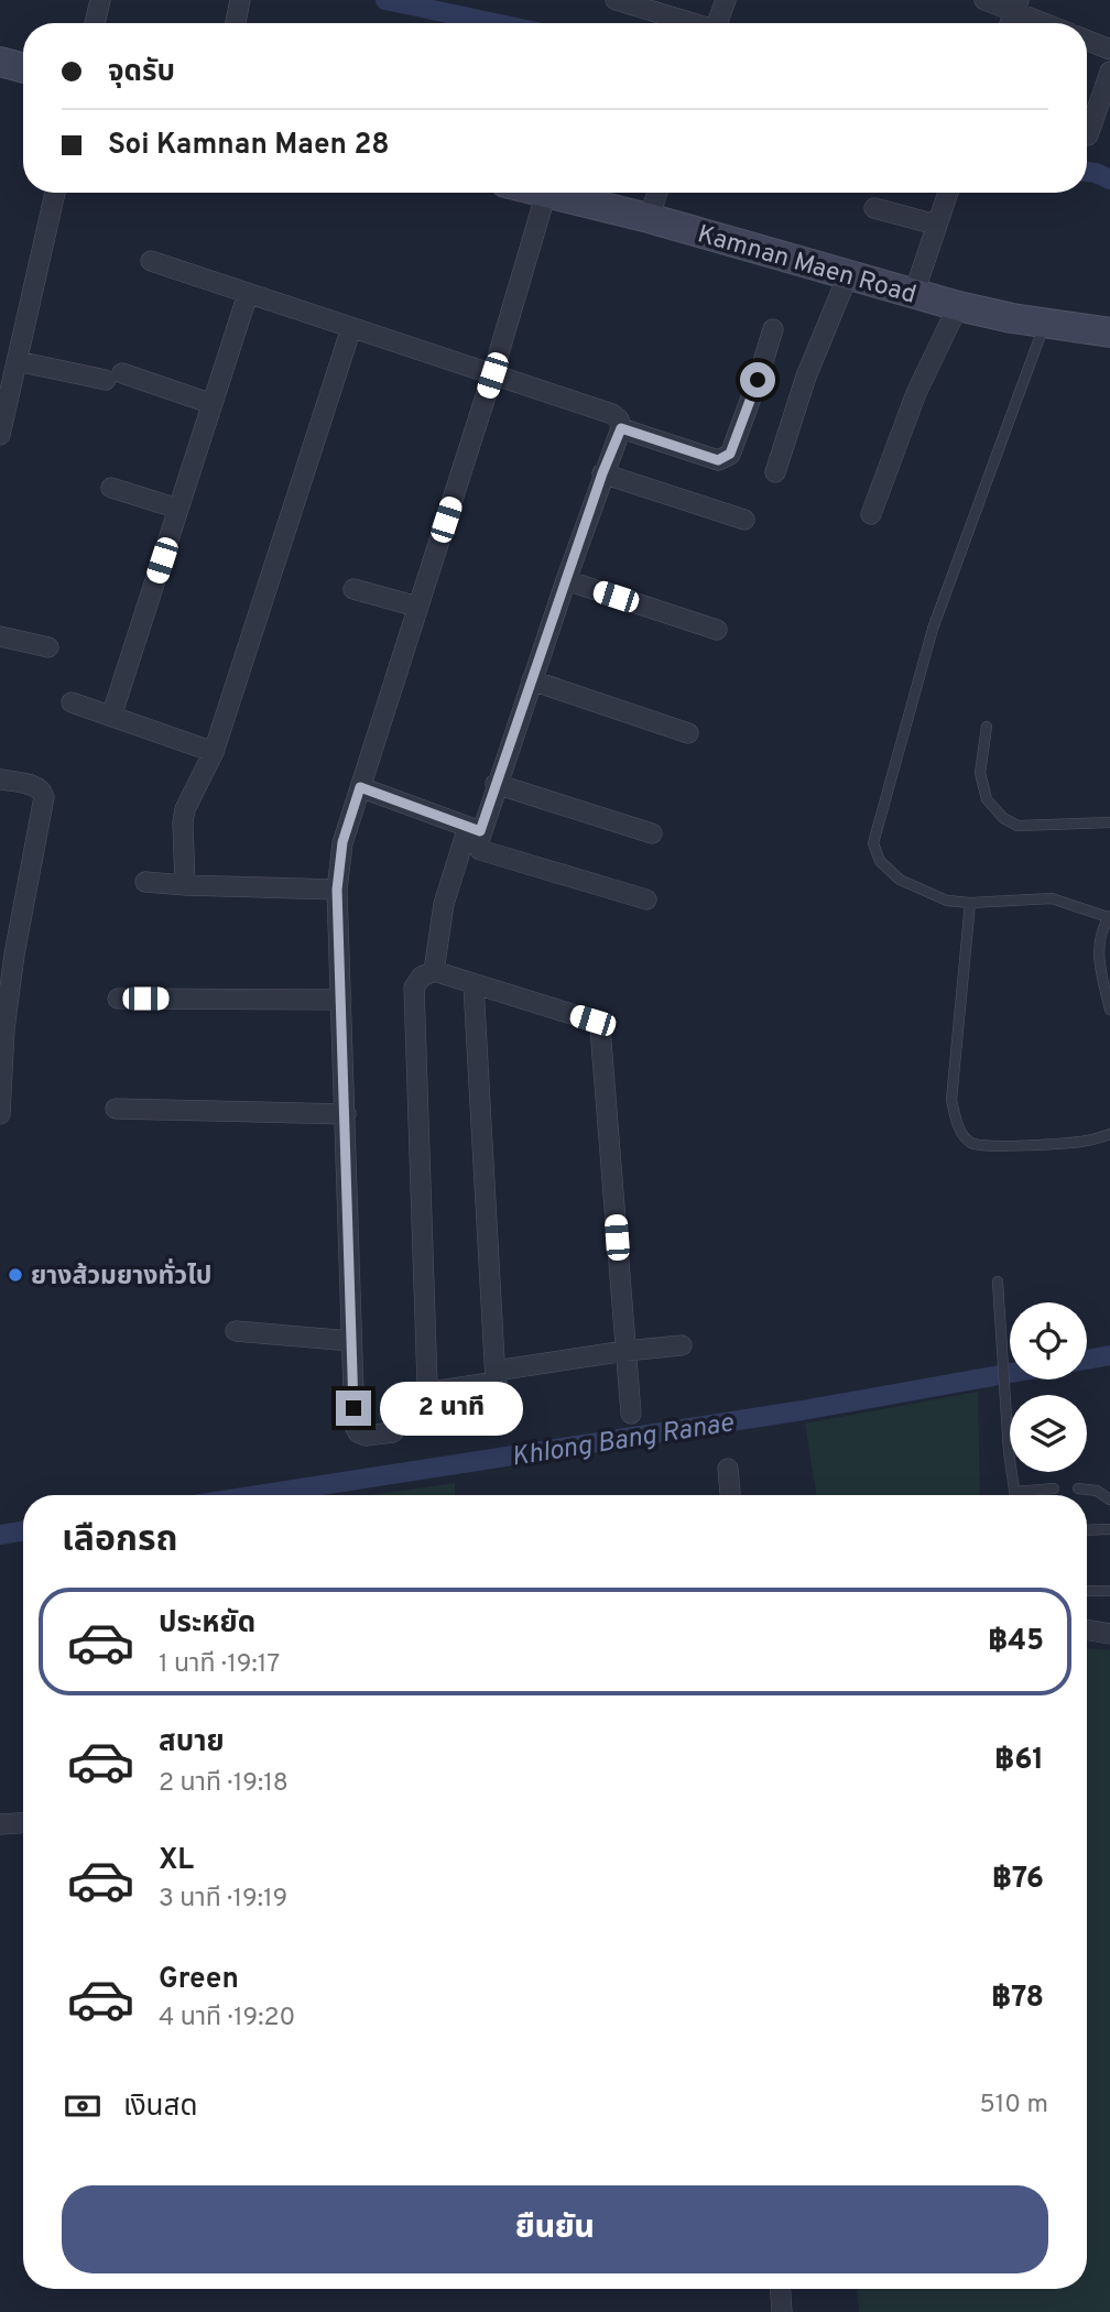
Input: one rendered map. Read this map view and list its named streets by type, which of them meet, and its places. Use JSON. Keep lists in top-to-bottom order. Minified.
{"streets":{"street":["Kamnan Maen Road"]},"water":["Khlong Bang Ranae"],"places":["ยางส้วมยางทั่วไป"],"page":{"banner":["จุดรับ","Soi Kamnan Maen 28"],"bubble":"2 นาที","heading":"เลือกรถ","list":[{"name":"ประหยัด","note":"1 นาที · 19:17","value":"฿45"},{"name":"สบาย","note":"2 นาที · 19:18","value":"฿61"},{"name":"XL","note":"3 นาที · 19:19","value":"฿76"},{"name":"Green","note":"4 นาที · 19:20","value":"฿78"}],"pay":["เงินสด","510 m"],"buttons":"ยืนยัน"}}
